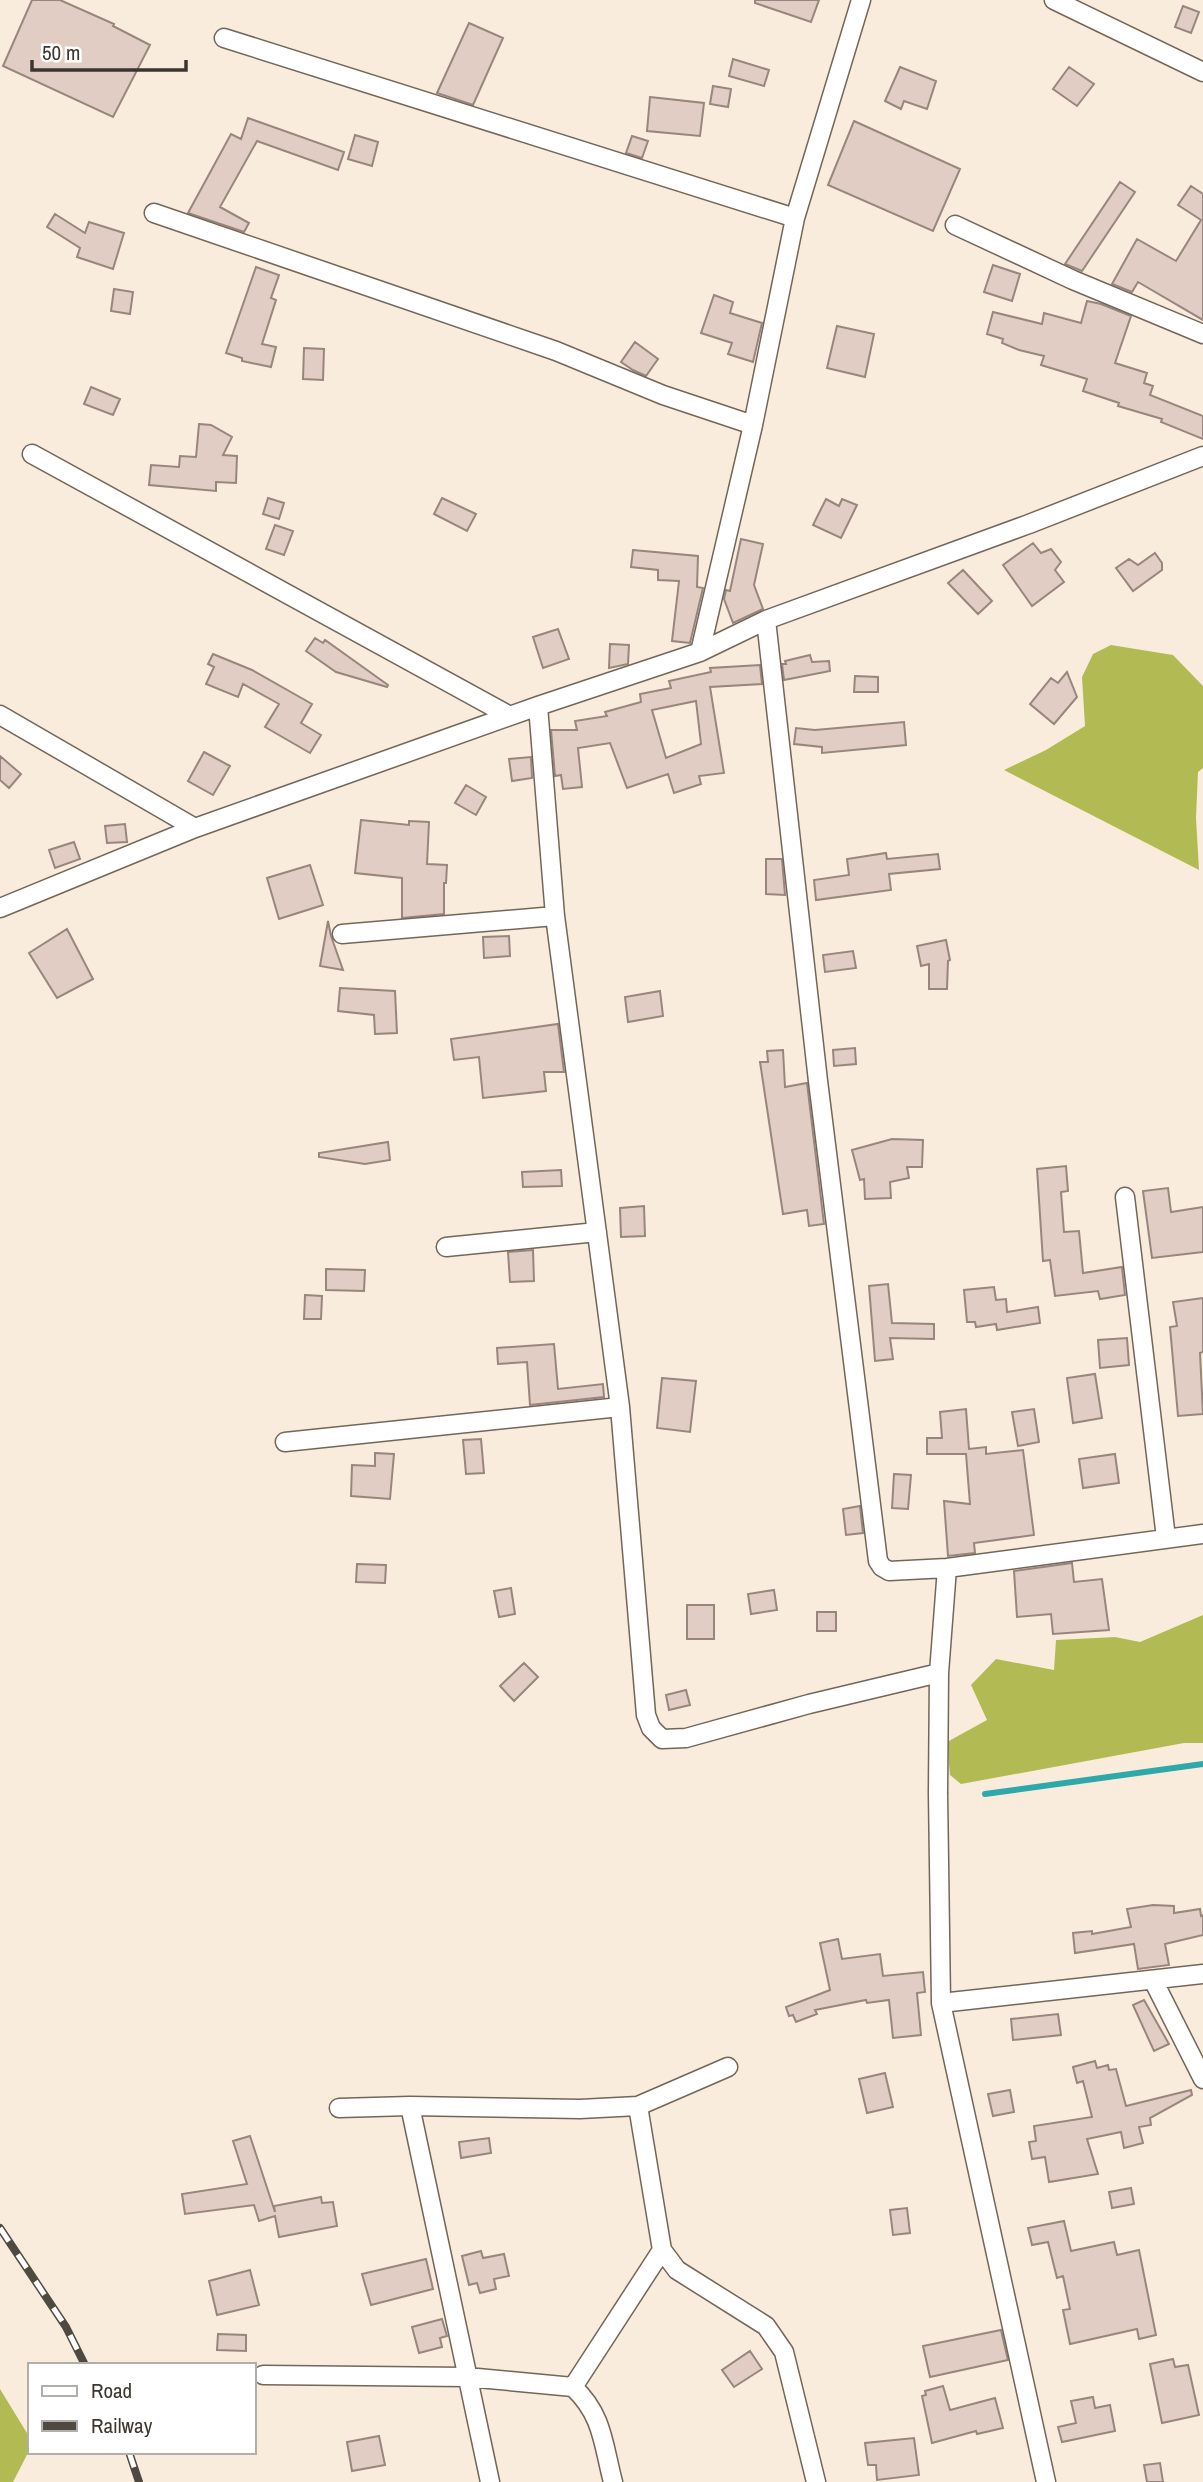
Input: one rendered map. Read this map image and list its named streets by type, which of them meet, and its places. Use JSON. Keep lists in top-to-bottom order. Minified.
{"legend":["Road","Railway"],"scale_bar":"50 m"}
